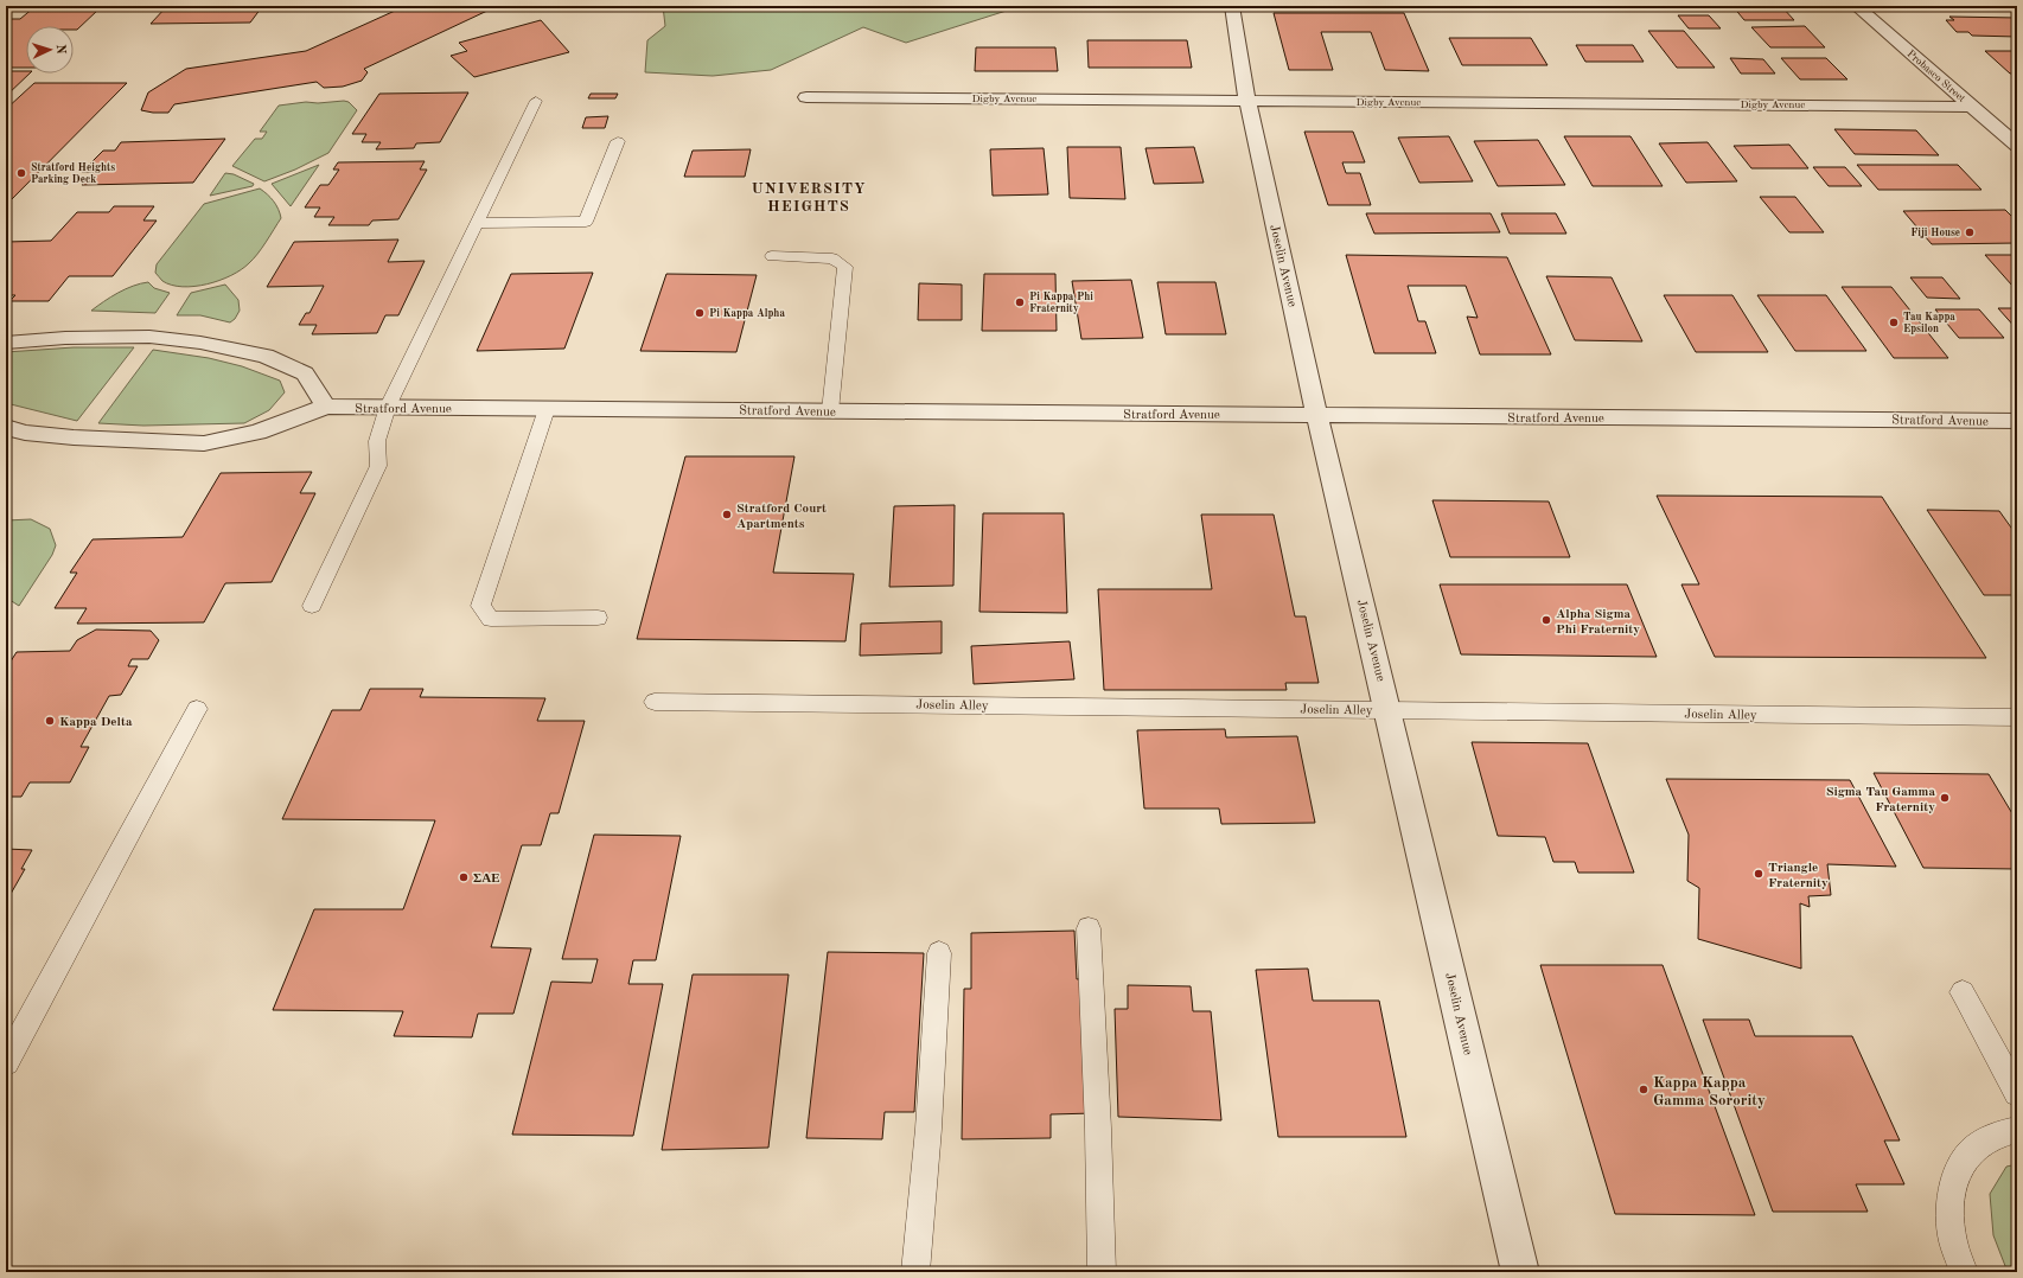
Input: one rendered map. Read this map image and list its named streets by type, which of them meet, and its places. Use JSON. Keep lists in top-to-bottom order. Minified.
{"streets":{"street":["Probasco Street","Digby Avenue","Joselin Avenue","Stratford Avenue"],"lane":["Joselin Alley"]},"crossings":[["Probasco Street","Digby Avenue"],["Digby Avenue","Joselin Avenue"],["Joselin Avenue","Stratford Avenue"],["Joselin Avenue","Joselin Alley"]],"districts":["UNIVERSITY HEIGHTS"],"places":["Stratford Heights Parking Deck","Fiji House","Pi Kappa Phi Fraternity","Pi Kappa Alpha","Tau Kappa Epsilon","Stratford Court Apartments","Alpha Sigma Phi Fraternity","Kappa Delta","Sigma Tau Gamma Fraternity","Triangle Fraternity","ΣΑΕ","Kappa Kappa Gamma Sorority"],"north":"right"}
